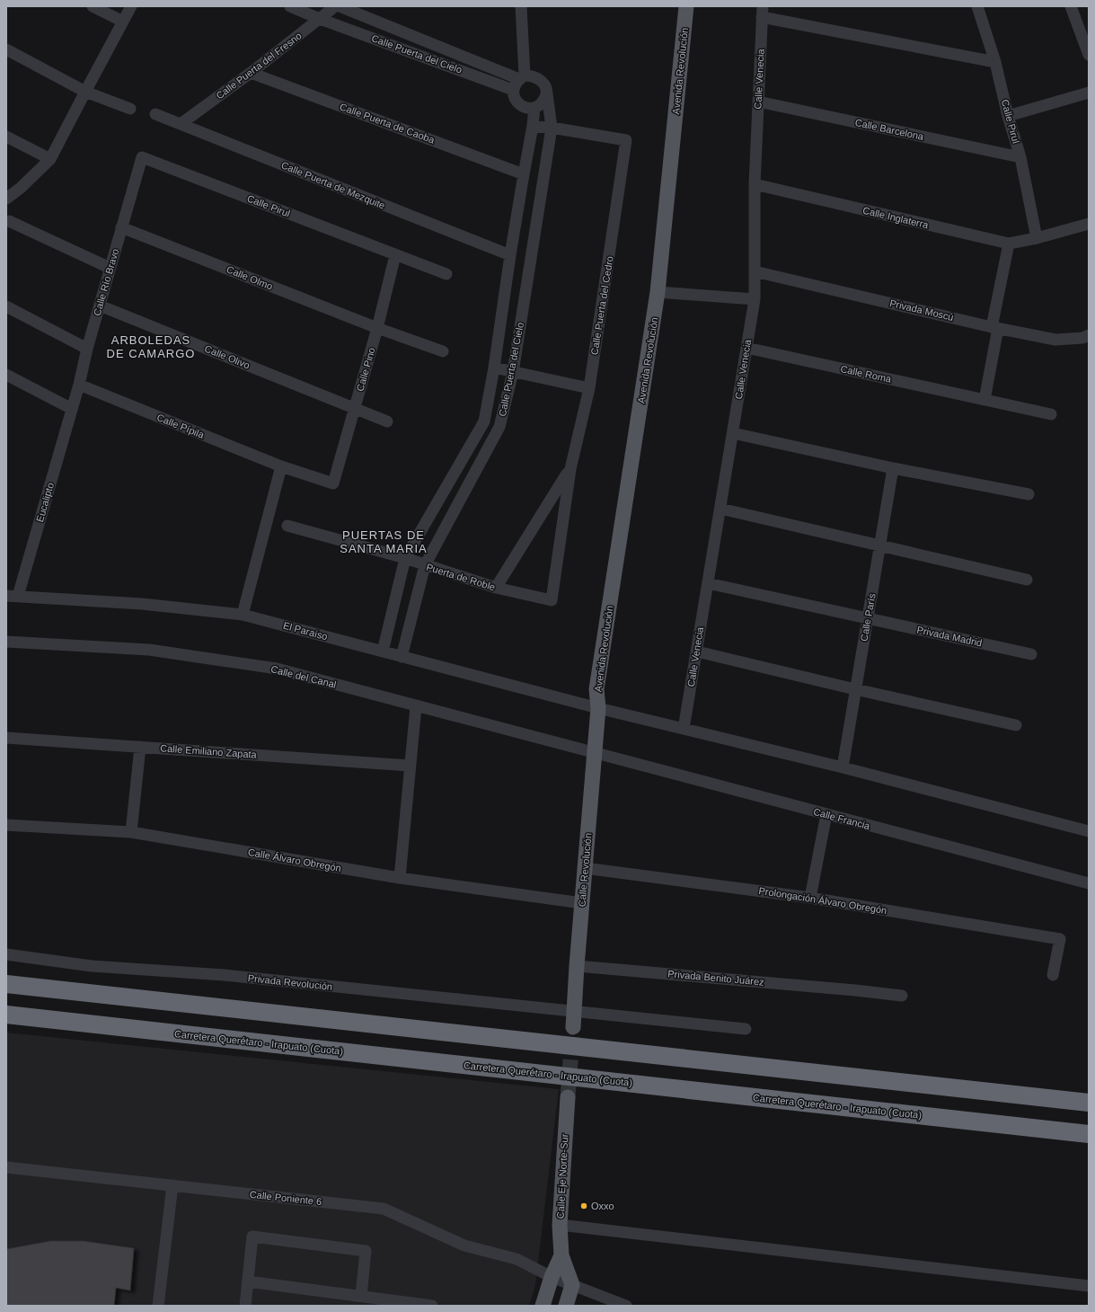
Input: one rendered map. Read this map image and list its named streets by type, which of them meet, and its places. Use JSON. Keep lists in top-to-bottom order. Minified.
{"streets":{"highway":["Carretera Querétaro - Irapuato (Cuota)"],"main road":["Avenida Revolución","Calle Revolución","Calle Eje Norte-Sur"],"street":["Calle Puerta del Cielo","Calle Puerta del Fresno","Calle Venecia","Calle Pirul","Calle Puerta de Caoba","Calle Barcelona","Calle Puerta de Mezquite","Calle Inglaterra","Calle Olmo","Calle Río Bravo","Calle Puerta del Cedro","Privada Moscú","Calle Olivo","Calle Pino","Calle Roma","Calle Pípila","Eucalipto","Puerta de Roble","Calle París","El Paraíso","Privada Madrid","Calle del Canal","Calle Emiliano Zapata","Calle Francia","Calle Álvaro Obregón","Prolongación Álvaro Obregón","Privada Benito Juárez","Privada Revolución","Calle Poniente 6"]},"crossings":[["Calle Puerta del Cielo","Calle Puerta del Fresno"],["Calle Puerta del Cielo","Calle Puerta de Caoba"],["Calle Puerta del Cielo","Calle Puerta de Mezquite"],["Calle Puerta del Cielo","Calle Puerta del Cedro"],["Calle Puerta del Cielo","Puerta de Roble"],["Calle Puerta del Cielo","El Paraíso"],["Calle Puerta del Fresno","Calle Puerta de Caoba"],["Calle Puerta del Fresno","Calle Puerta de Mezquite"],["Avenida Revolución","El Paraíso"],["Avenida Revolución","Calle Revolución"],["Calle Venecia","Calle Barcelona"],["Calle Venecia","Calle Inglaterra"],["Calle Venecia","Privada Moscú"],["Calle Venecia","Calle Roma"],["Calle Venecia","Privada Madrid"],["Calle Pirul","Calle Barcelona"],["Calle Pirul","Calle Inglaterra"],["Calle Pirul","Calle Río Bravo"],["Calle Pirul","Calle Pino"],["Calle Olmo","Calle Río Bravo"],["Calle Olmo","Calle Pino"],["Calle Río Bravo","Calle Olivo"],["Calle Río Bravo","Calle Pípila"],["Calle Río Bravo","Eucalipto"],["Calle Puerta del Cedro","Puerta de Roble"],["Calle Olivo","Calle Pino"],["Calle Pino","Calle Pípila"],["Eucalipto","El Paraíso"],["Calle París","Privada Madrid"],["El Paraíso","Calle Revolución"],["Calle del Canal","Calle Francia"],["Calle del Canal","Calle Revolución"],["Calle Francia","Calle Revolución"],["Calle Álvaro Obregón","Calle Revolución"],["Calle Revolución","Prolongación Álvaro Obregón"],["Calle Revolución","Privada Benito Juárez"],["Calle Revolución","Privada Revolución"],["Calle Eje Norte-Sur","Calle Poniente 6"]],"districts":["ARBOLEDAS DE CAMARGO","PUERTAS DE SANTA MARIA"],"places":["Oxxo"]}
